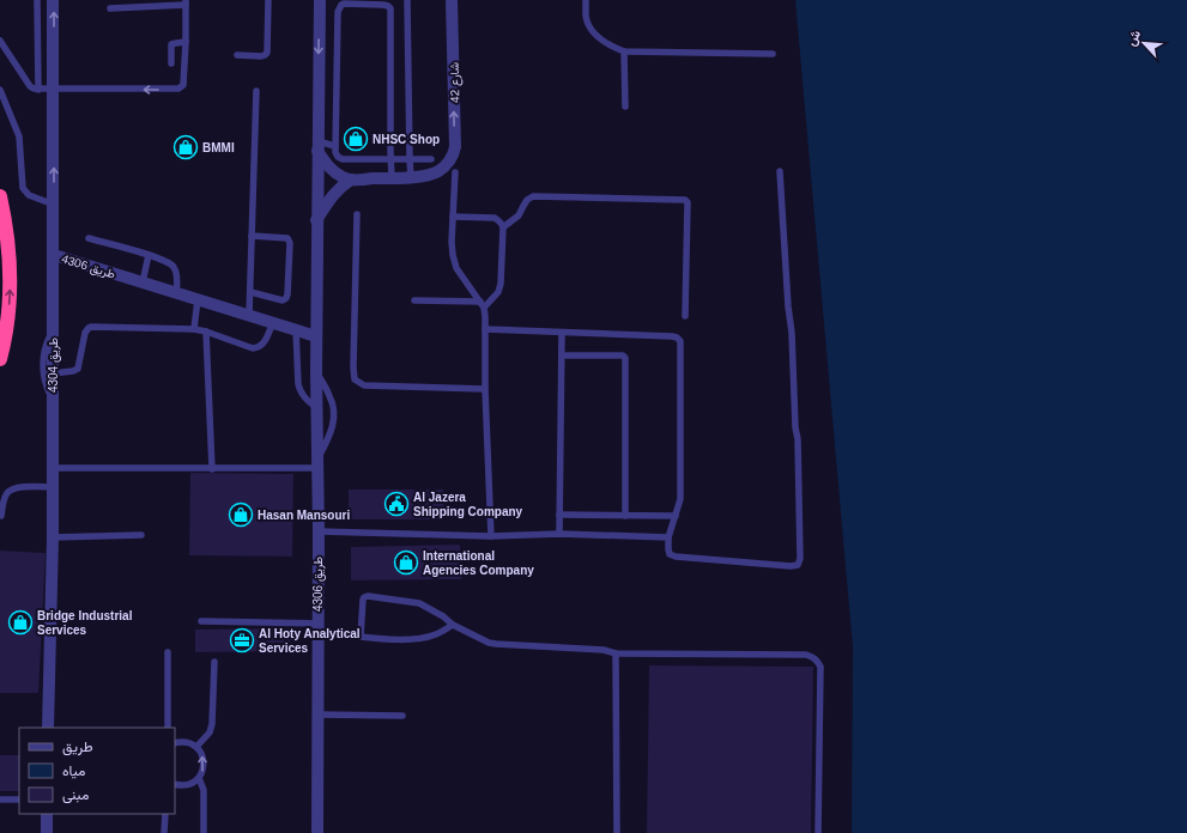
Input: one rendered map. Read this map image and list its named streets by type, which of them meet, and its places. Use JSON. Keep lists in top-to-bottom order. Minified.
{"streets":{"street":["شارع 42","طريق 4306","طريق 4304"]},"crossings":[["طريق 4306","طريق 4304"]],"one_way":["شارع 42"],"places":{"shop":["NHSC Shop","BMMI","Hasan Mansouri","International Agencies Company","Bridge Industrial Services"],"public building":["Al Jazera Shipping Company"],"office":["Al Hoty Analytical Services"]},"legend":["طريق","مياه","مبنى"],"north":"top left"}
